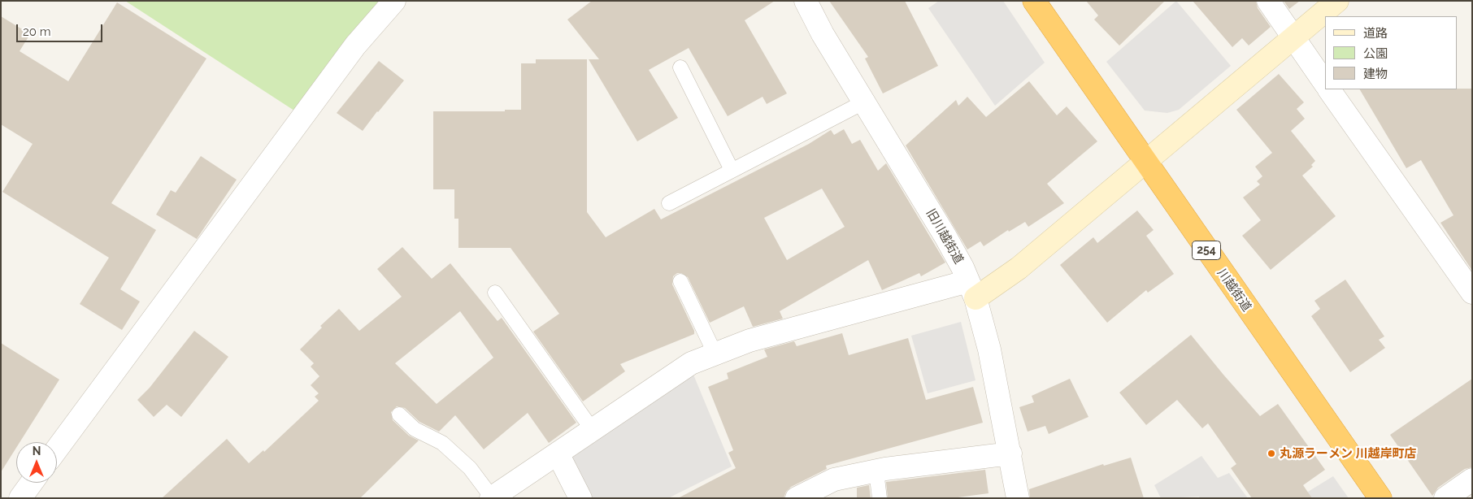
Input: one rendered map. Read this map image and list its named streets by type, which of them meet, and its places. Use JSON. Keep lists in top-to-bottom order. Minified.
{"streets":{"highway":["254","川越街道"],"street":["旧川越街道"]},"places":["丸源ラーメン 川越岸町店"],"legend":["道路","公園","建物"],"scale_bar":"20 m","north":"top"}
